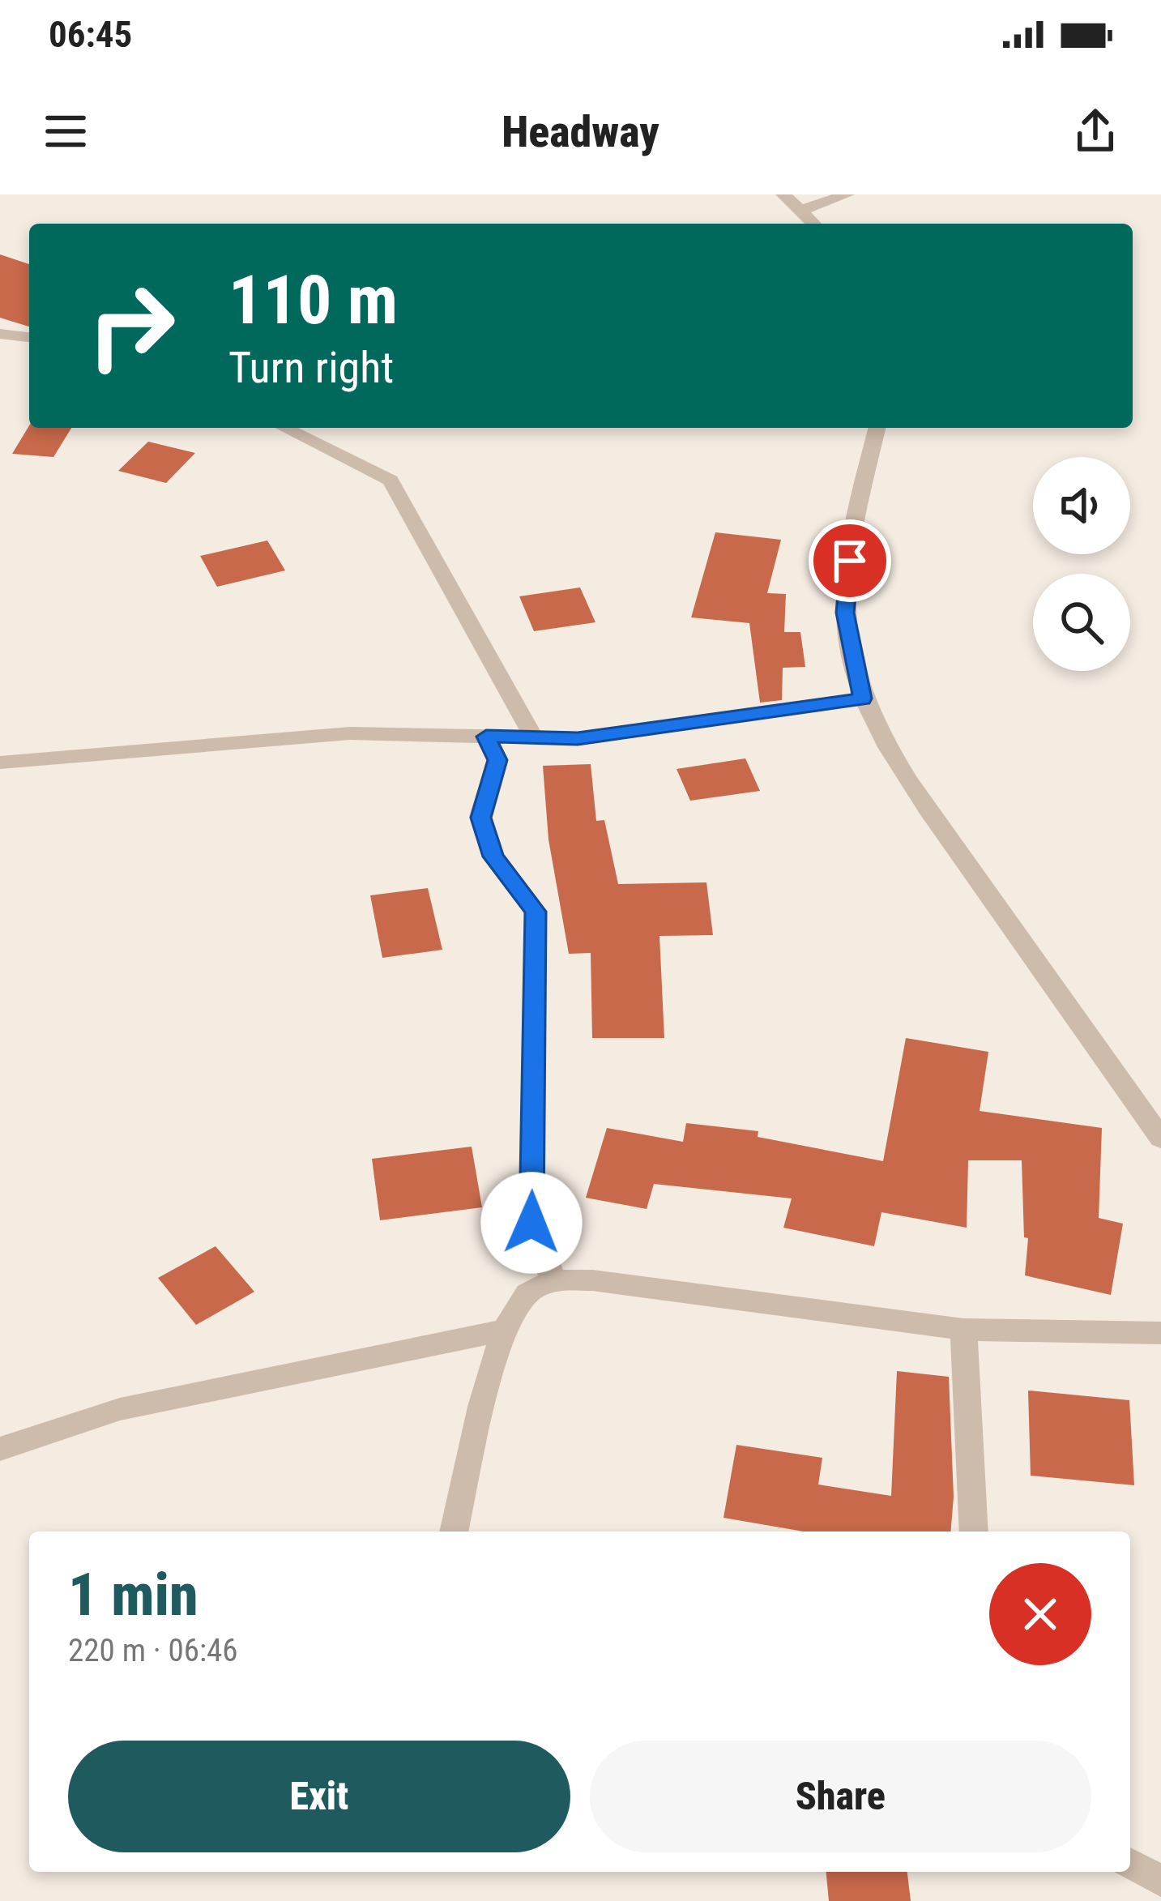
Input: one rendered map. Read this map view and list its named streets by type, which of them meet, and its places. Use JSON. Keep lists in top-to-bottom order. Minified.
{"page":{"status":"06:45","header":"Headway","turn":["110 m","Turn right"],"heading":["1 min","220 m · 06:46"],"buttons":["Exit","Share"]}}
